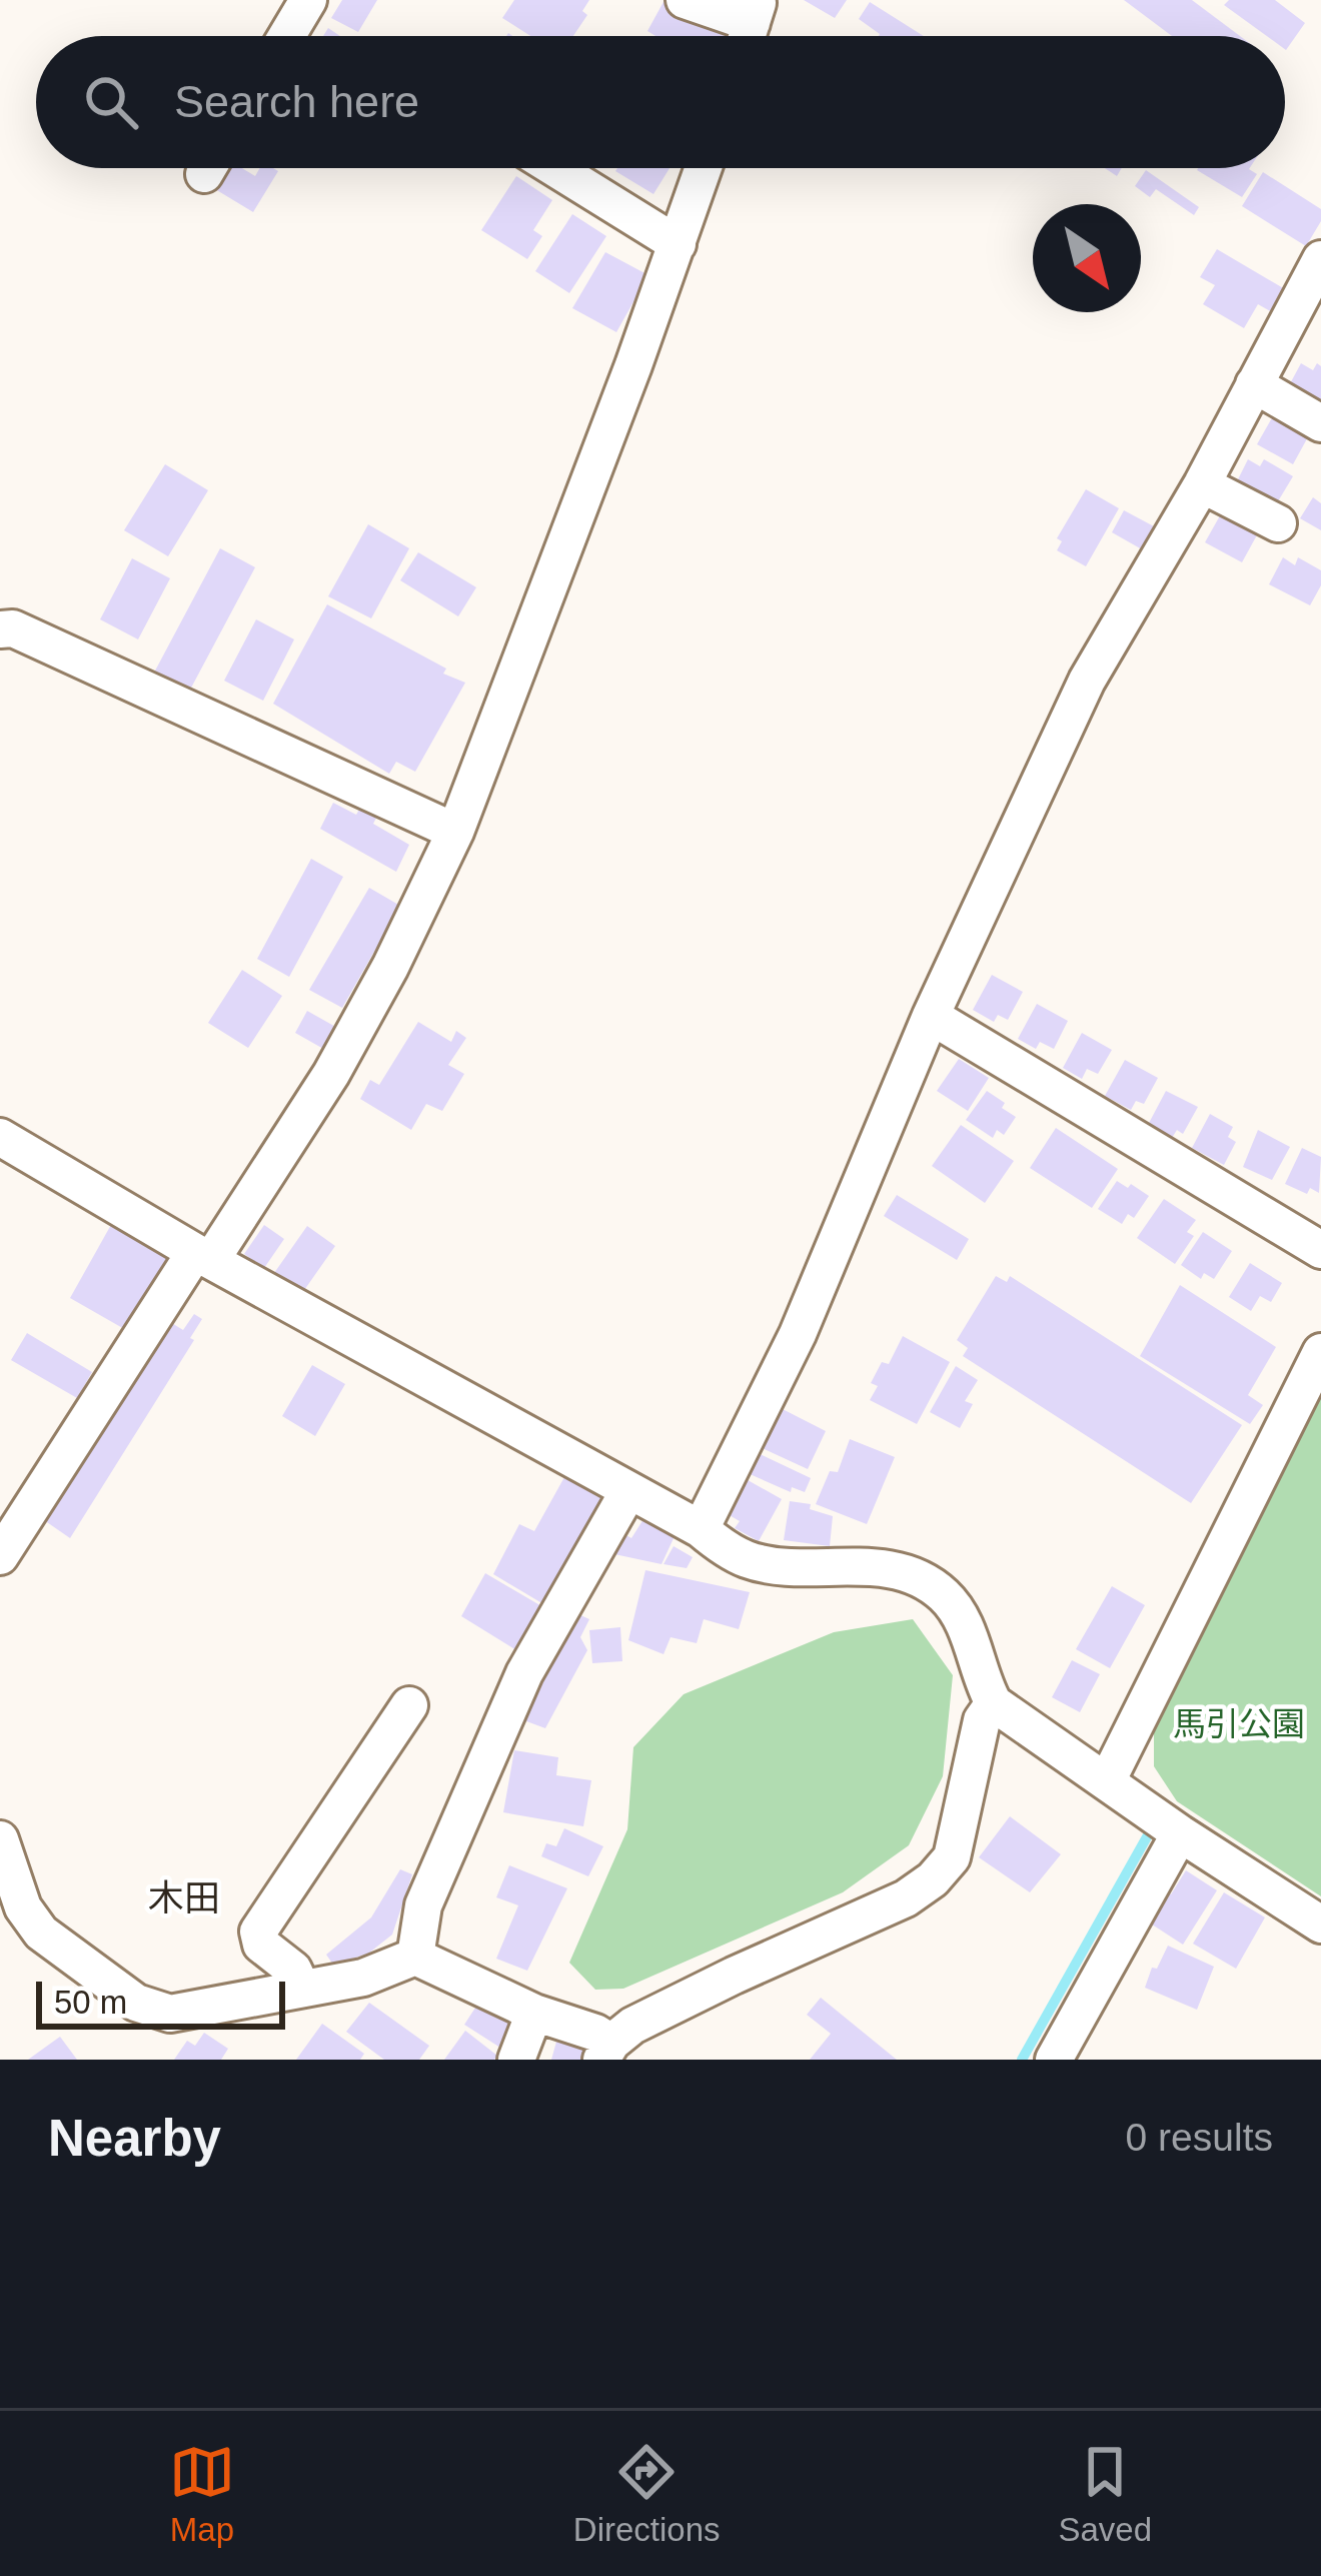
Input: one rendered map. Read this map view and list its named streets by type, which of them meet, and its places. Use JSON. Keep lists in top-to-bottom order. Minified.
{"districts":["木田"],"parks":["馬引公園"],"scale_bar":"50 m","north":"bottom right","page":{"search":"Search here","scale":"50 m","heading":["Nearby","0 results"],"nav":["Map","Directions","Saved"]}}
